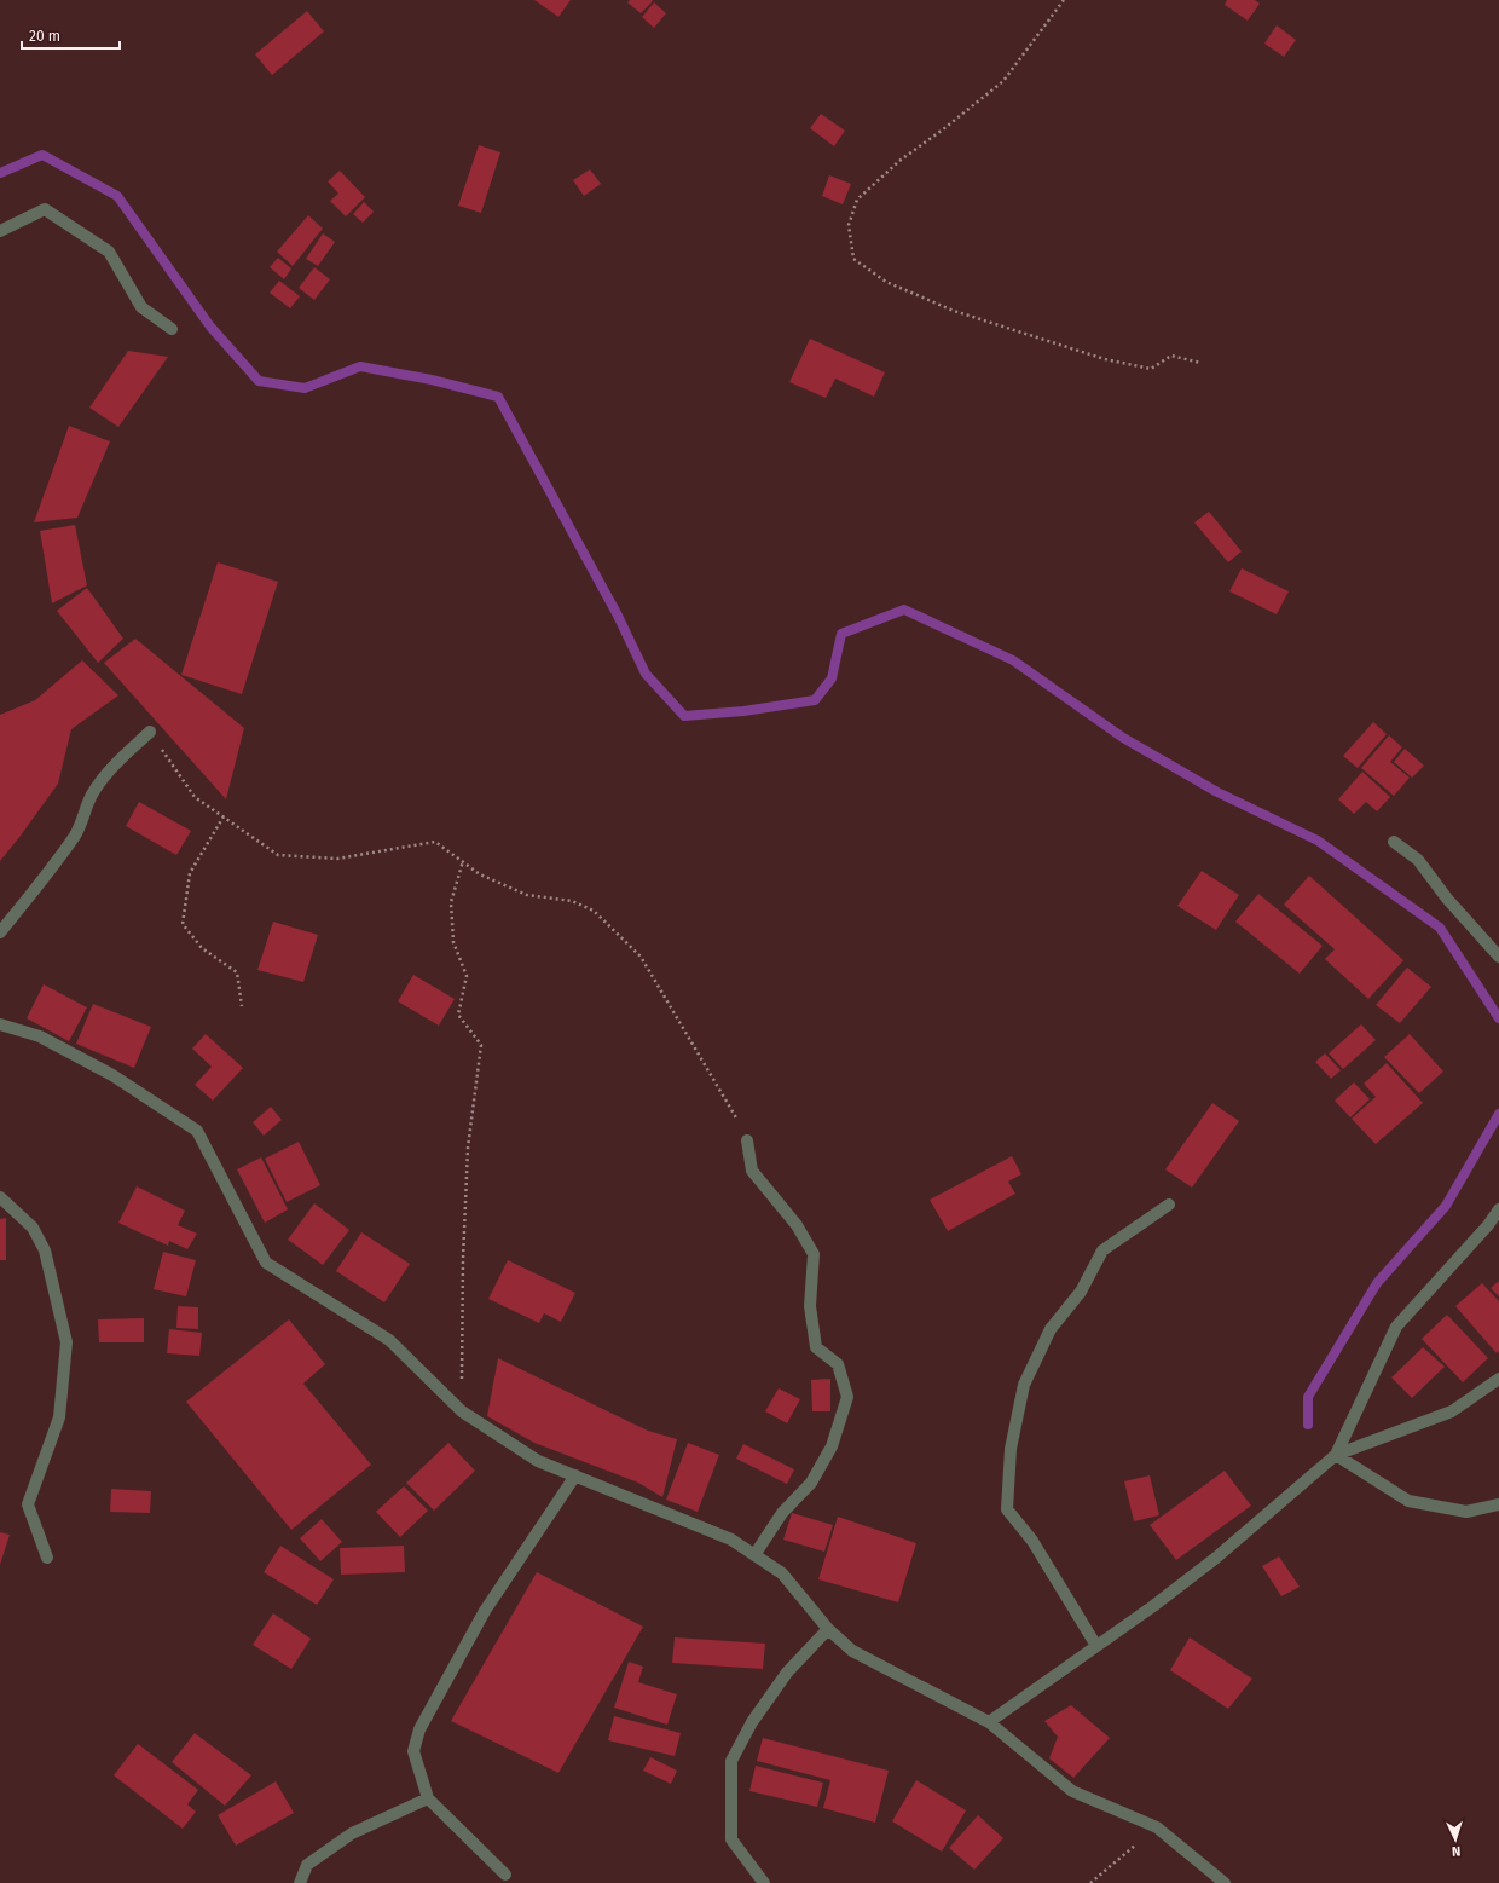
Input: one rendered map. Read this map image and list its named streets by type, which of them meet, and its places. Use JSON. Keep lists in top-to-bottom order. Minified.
{"scale_bar":"20 m","north":"bottom"}
